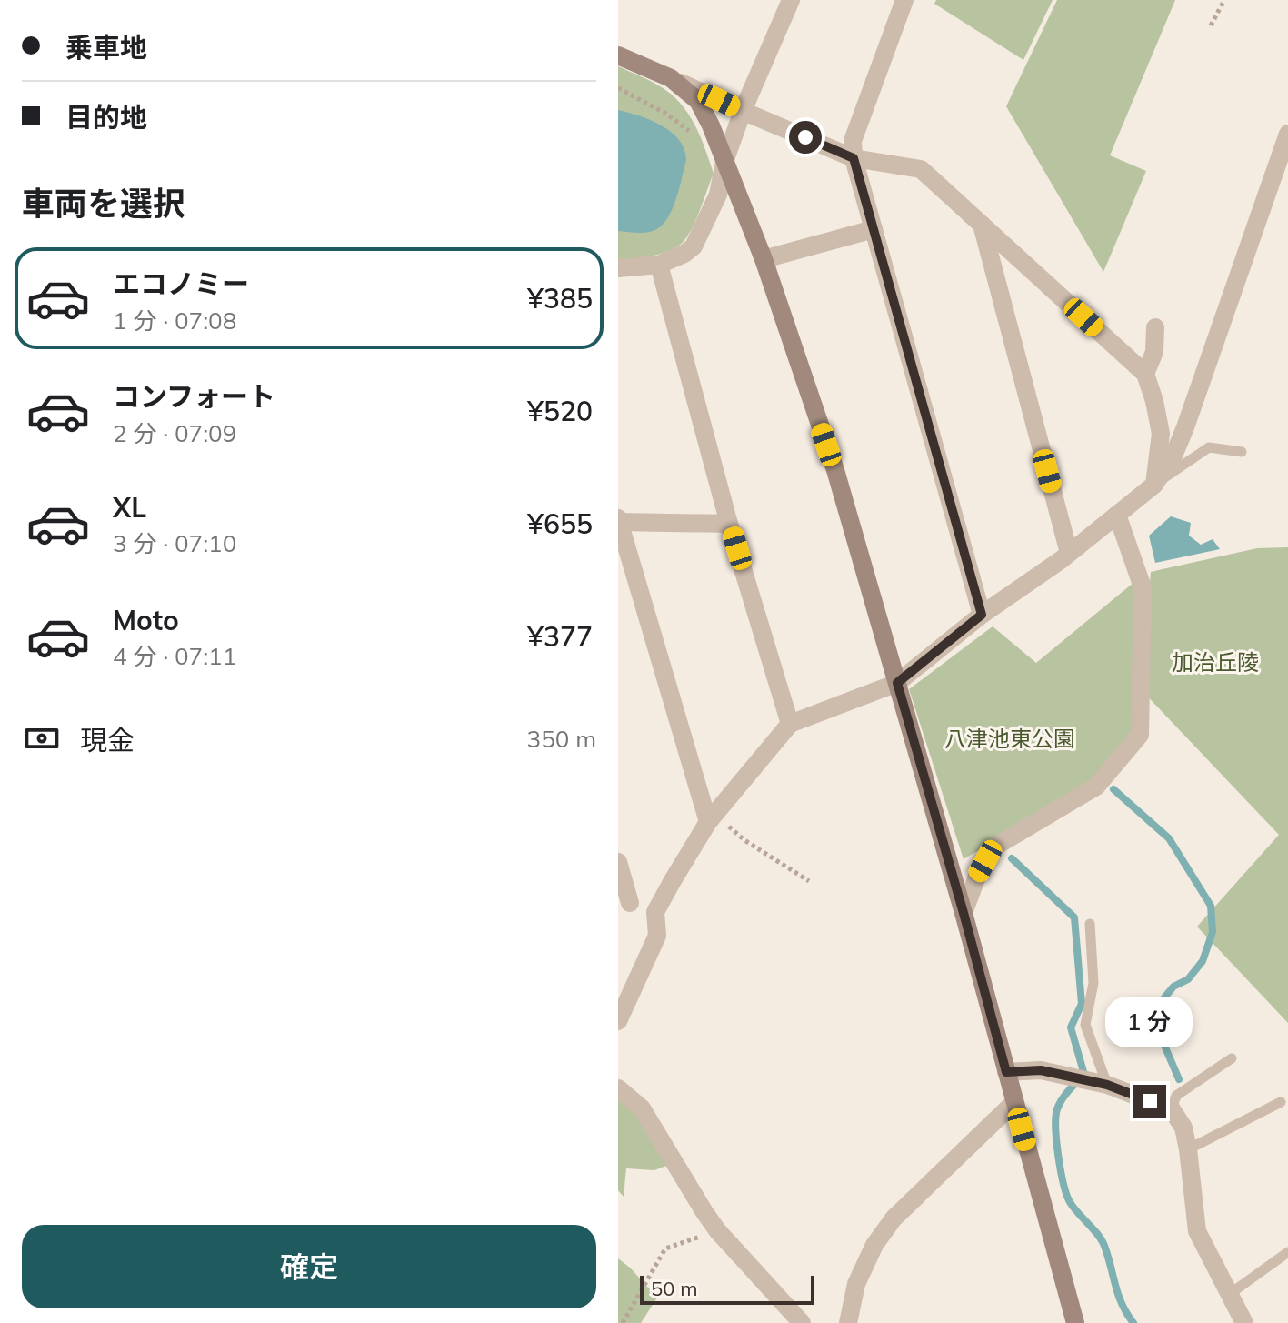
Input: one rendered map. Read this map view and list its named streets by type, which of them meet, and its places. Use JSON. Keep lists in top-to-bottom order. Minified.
{"parks":["加治丘陵","八津池東公園"],"scale_bar":"50 m","page":{"banner":["乗車地","目的地"],"heading":"車両を選択","list":[{"name":"エコノミー","note":"1 分 · 07:08","value":"¥385"},{"name":"コンフォート","note":"2 分 · 07:09","value":"¥520"},{"name":"XL","note":"3 分 · 07:10","value":"¥655"},{"name":"Moto","note":"4 分 · 07:11","value":"¥377"}],"pay":["現金","350 m"],"bubble":"1 分","buttons":"確定","scale":"50 m"}}
